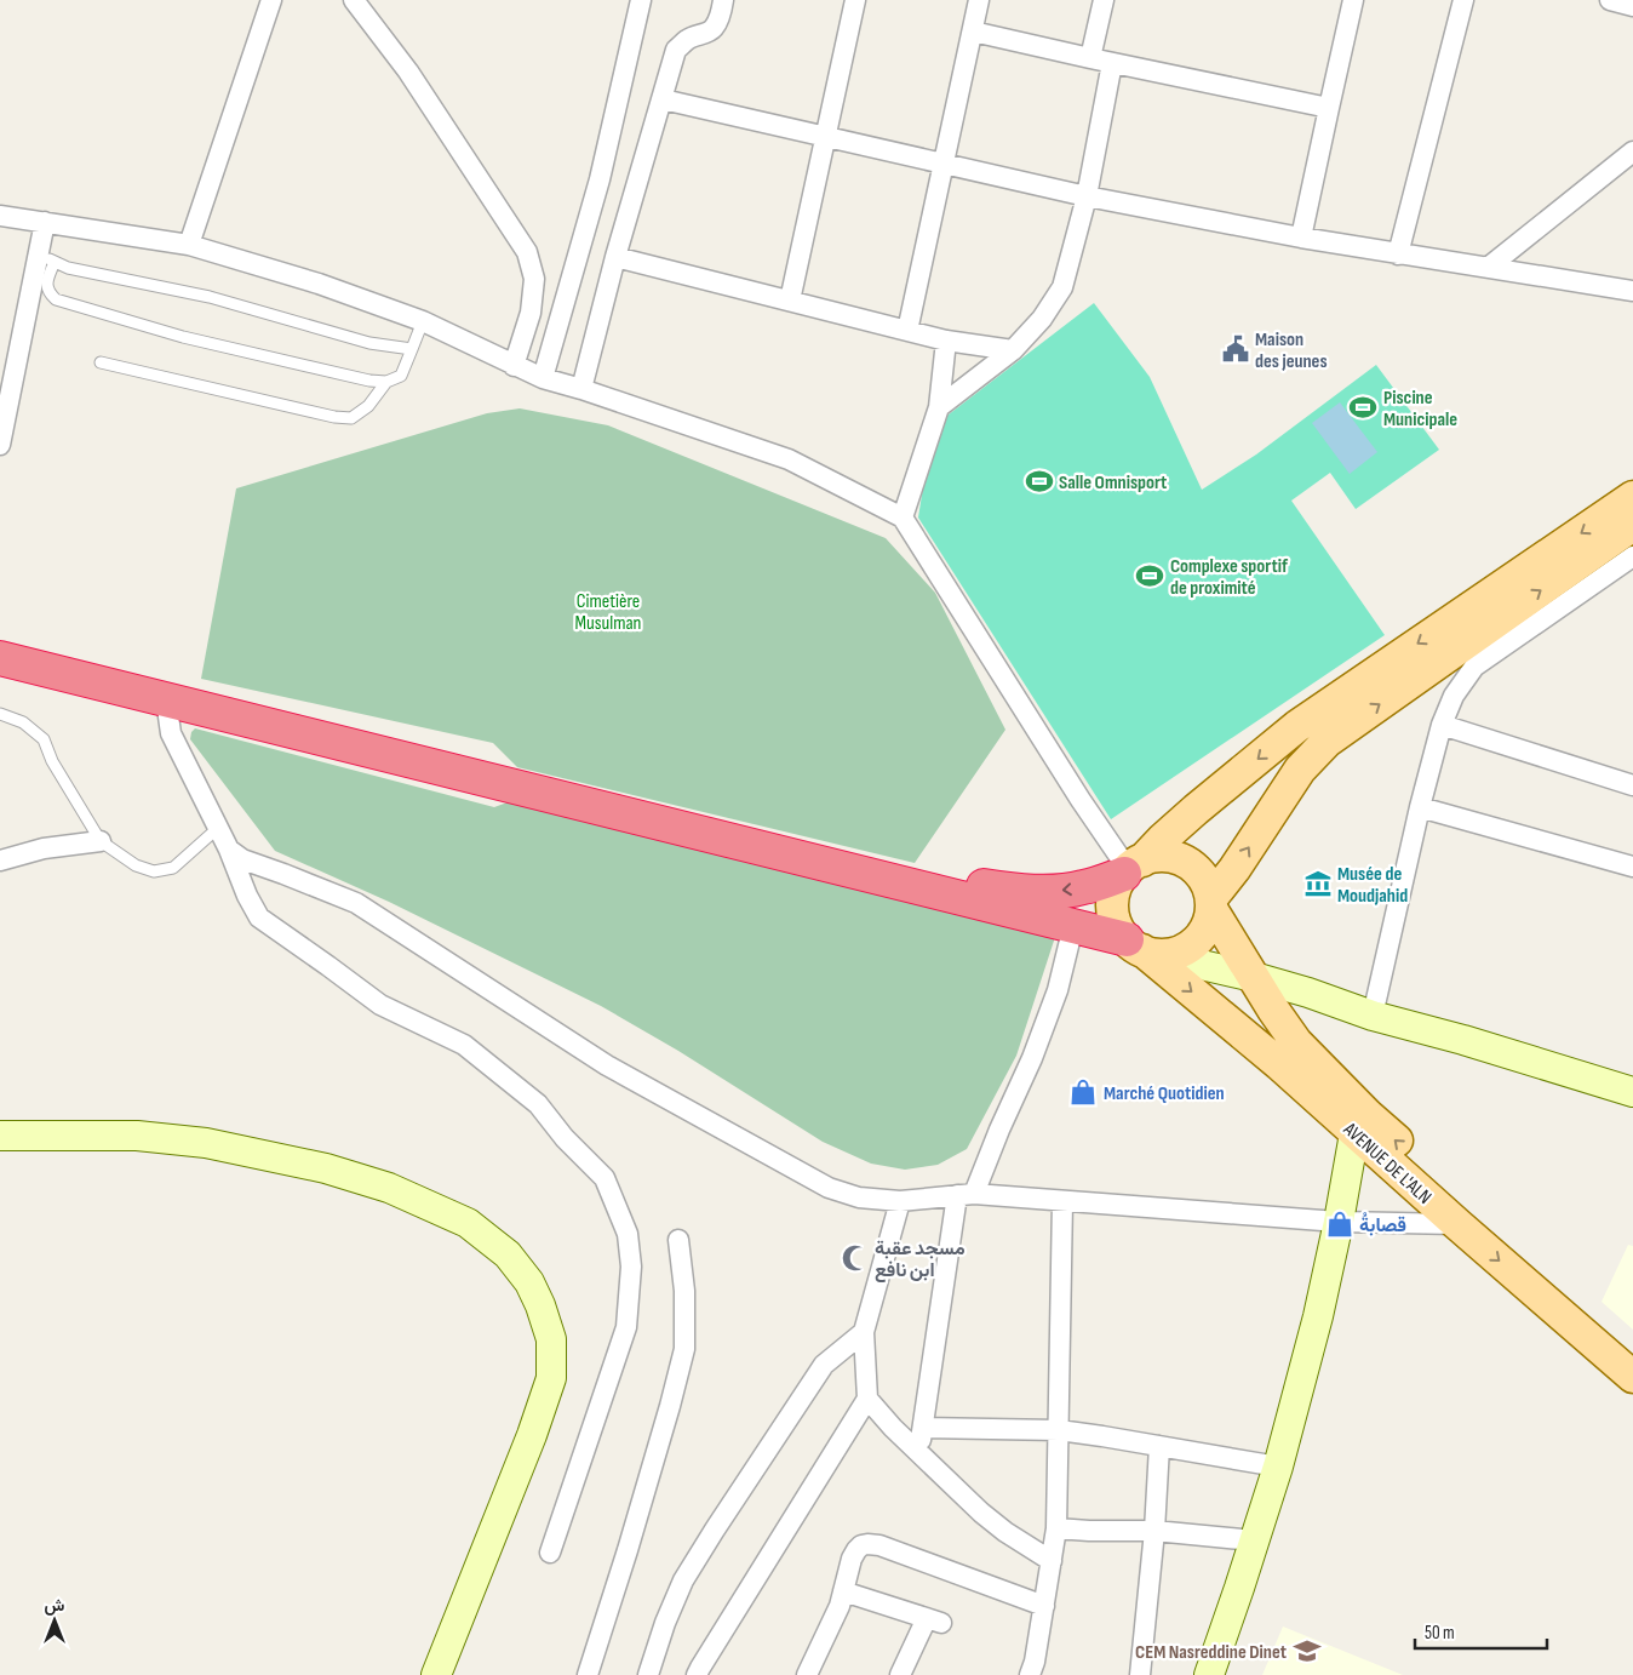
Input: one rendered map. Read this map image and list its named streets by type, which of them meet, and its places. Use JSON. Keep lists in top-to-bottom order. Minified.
{"streets":{"main road":["AVENUE DE L'ALN"]},"parks":["Cimetière Musulman"],"places":{"public building":["Maison des jeunes"],"sports":["Piscine Municipale","Salle Omnisport","Complexe sportif de proximité"],"museum":["Musée de Moudjahid"],"shop":["Marché Quotidien","قصابةُ"],"mosque":["مسجد عقبة ابن نافع"],"school or university":["CEM Nasreddine Dinet"]},"scale_bar":"50 m","north":"top"}
